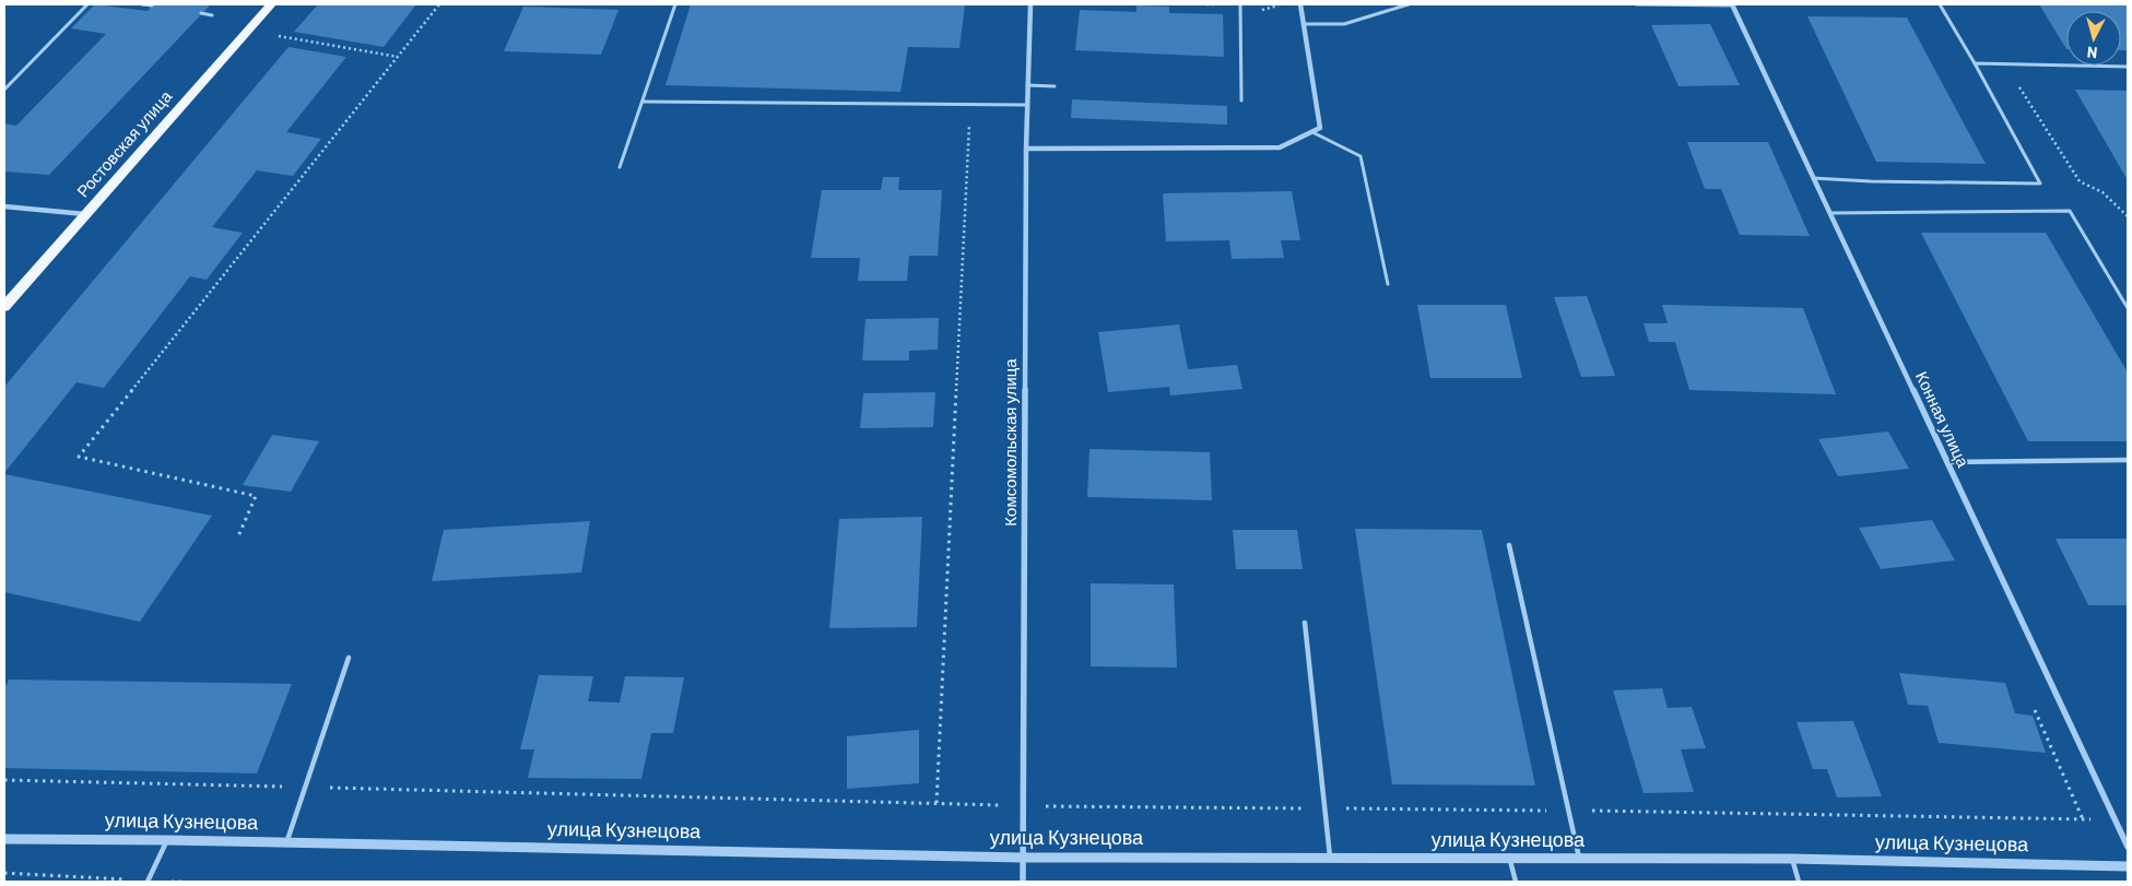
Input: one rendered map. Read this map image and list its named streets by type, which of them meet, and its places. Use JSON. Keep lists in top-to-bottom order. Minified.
{"streets":{"main road":["Ростовская улица"],"street":["Конная улица","Комсомольская улица","улица Кузнецова"]},"crossings":[["Комсомольская улица","улица Кузнецова"]],"north":"bottom"}
